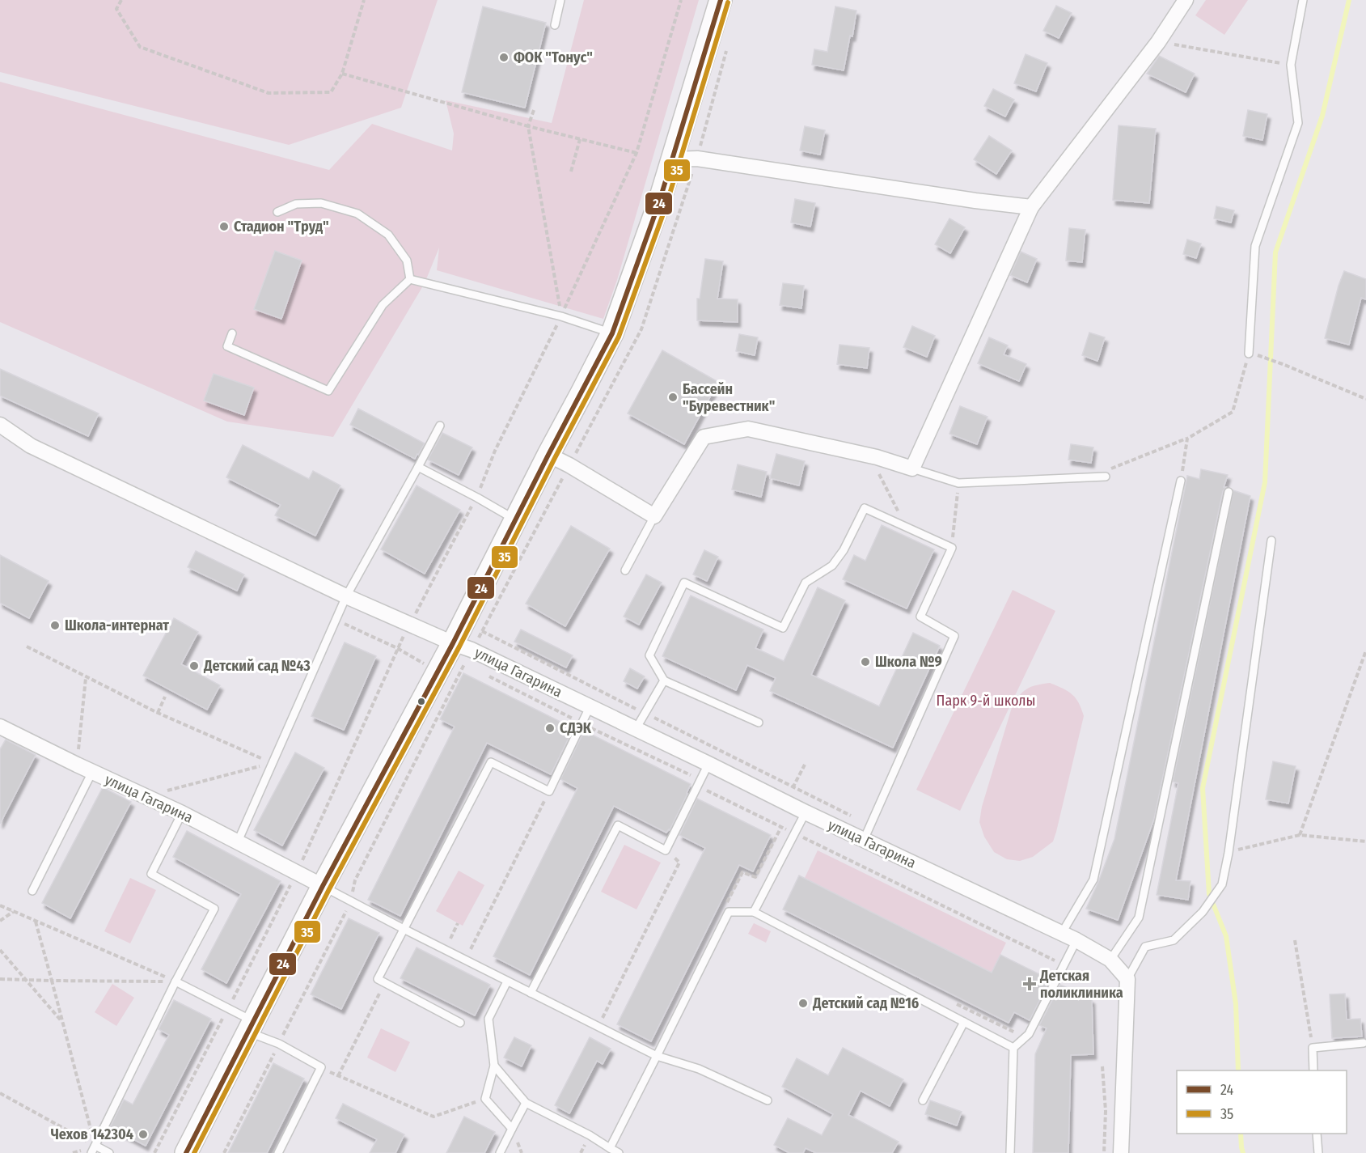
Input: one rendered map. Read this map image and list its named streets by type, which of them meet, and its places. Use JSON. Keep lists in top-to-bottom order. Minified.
{"streets":{"street":["улица Гагарина"]},"parks":["Парк 9-й школы"],"places":{"other":["ФОК \"Тонус\"","Стадион \"Труд\"","Бассейн \"Буревестник\"","Школа-интернат","Школа №9","Детский сад №43","СДЭК","Детский сад №16","Чехов 142304"],"health":["Детская поликлиника"]},"lines":["transit line 24","transit line 35"],"legend":["24","35"]}
